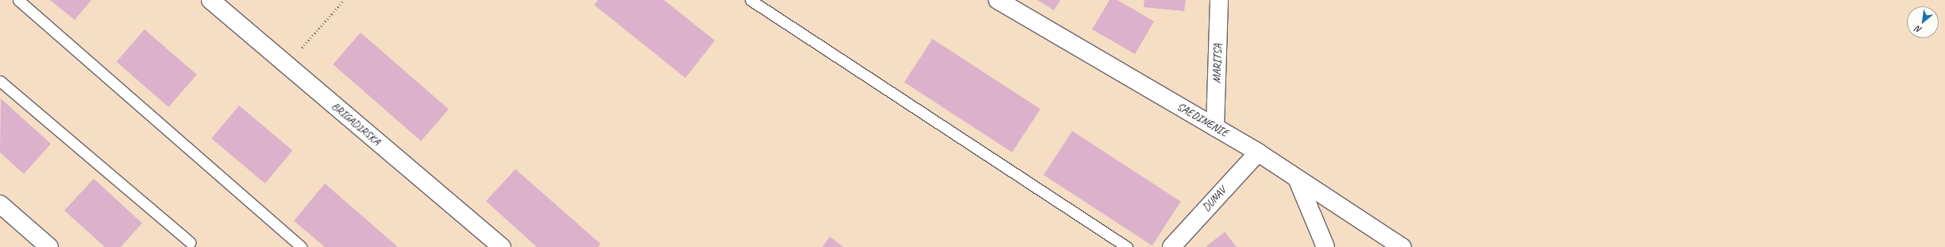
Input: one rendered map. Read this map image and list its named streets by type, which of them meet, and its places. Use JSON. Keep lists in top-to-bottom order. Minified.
{"streets":{"street":["MARITSA","SAEDINENIE","BRIGADIRSKA","DUNAV"]},"crossings":[["MARITSA","SAEDINENIE"],["SAEDINENIE","DUNAV"]],"north":"bottom left"}
